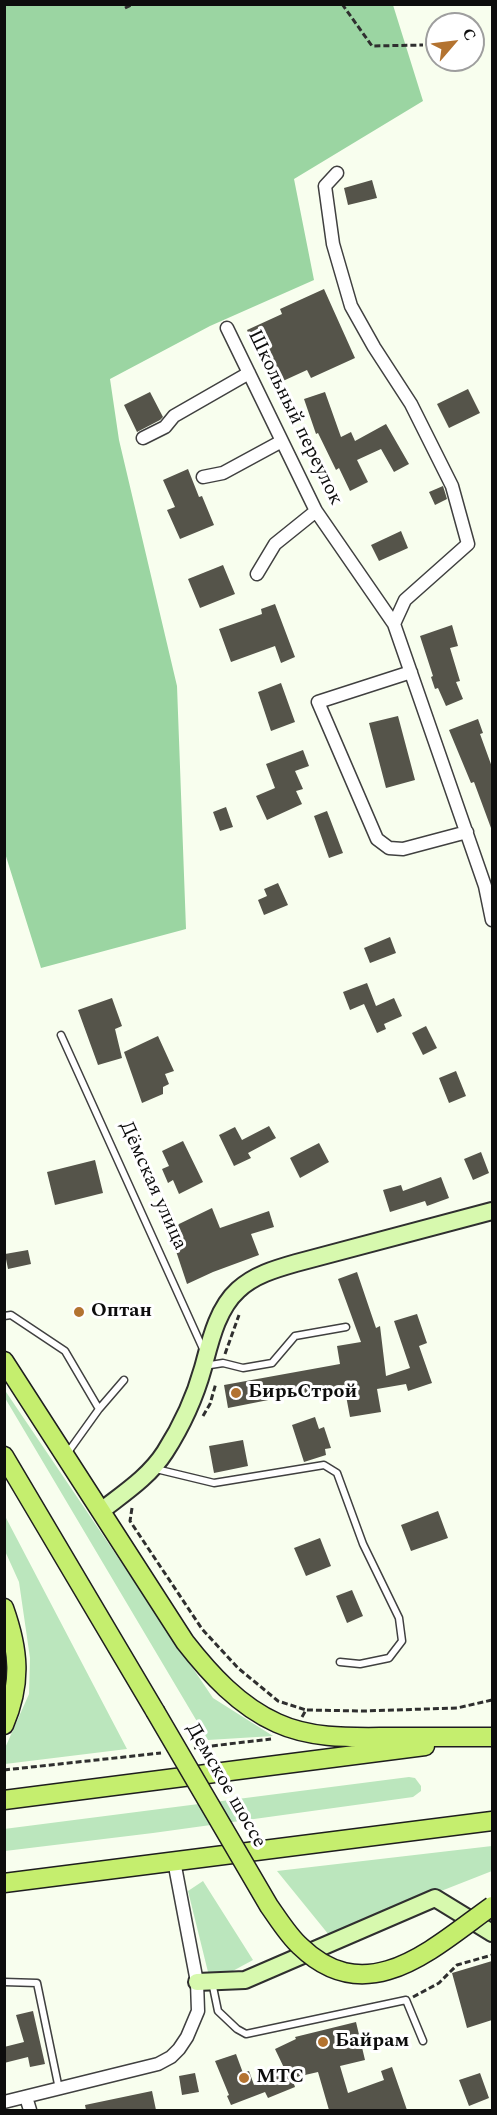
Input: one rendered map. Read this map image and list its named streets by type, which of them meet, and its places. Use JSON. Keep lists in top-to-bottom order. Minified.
{"streets":{"main road":["Демское шоссе"],"street":["Школьный переулок"],"lane":["Дёмская улица"]},"places":["Оптан","БирьСтрой","Байрам","МТС"],"north":"top right"}
